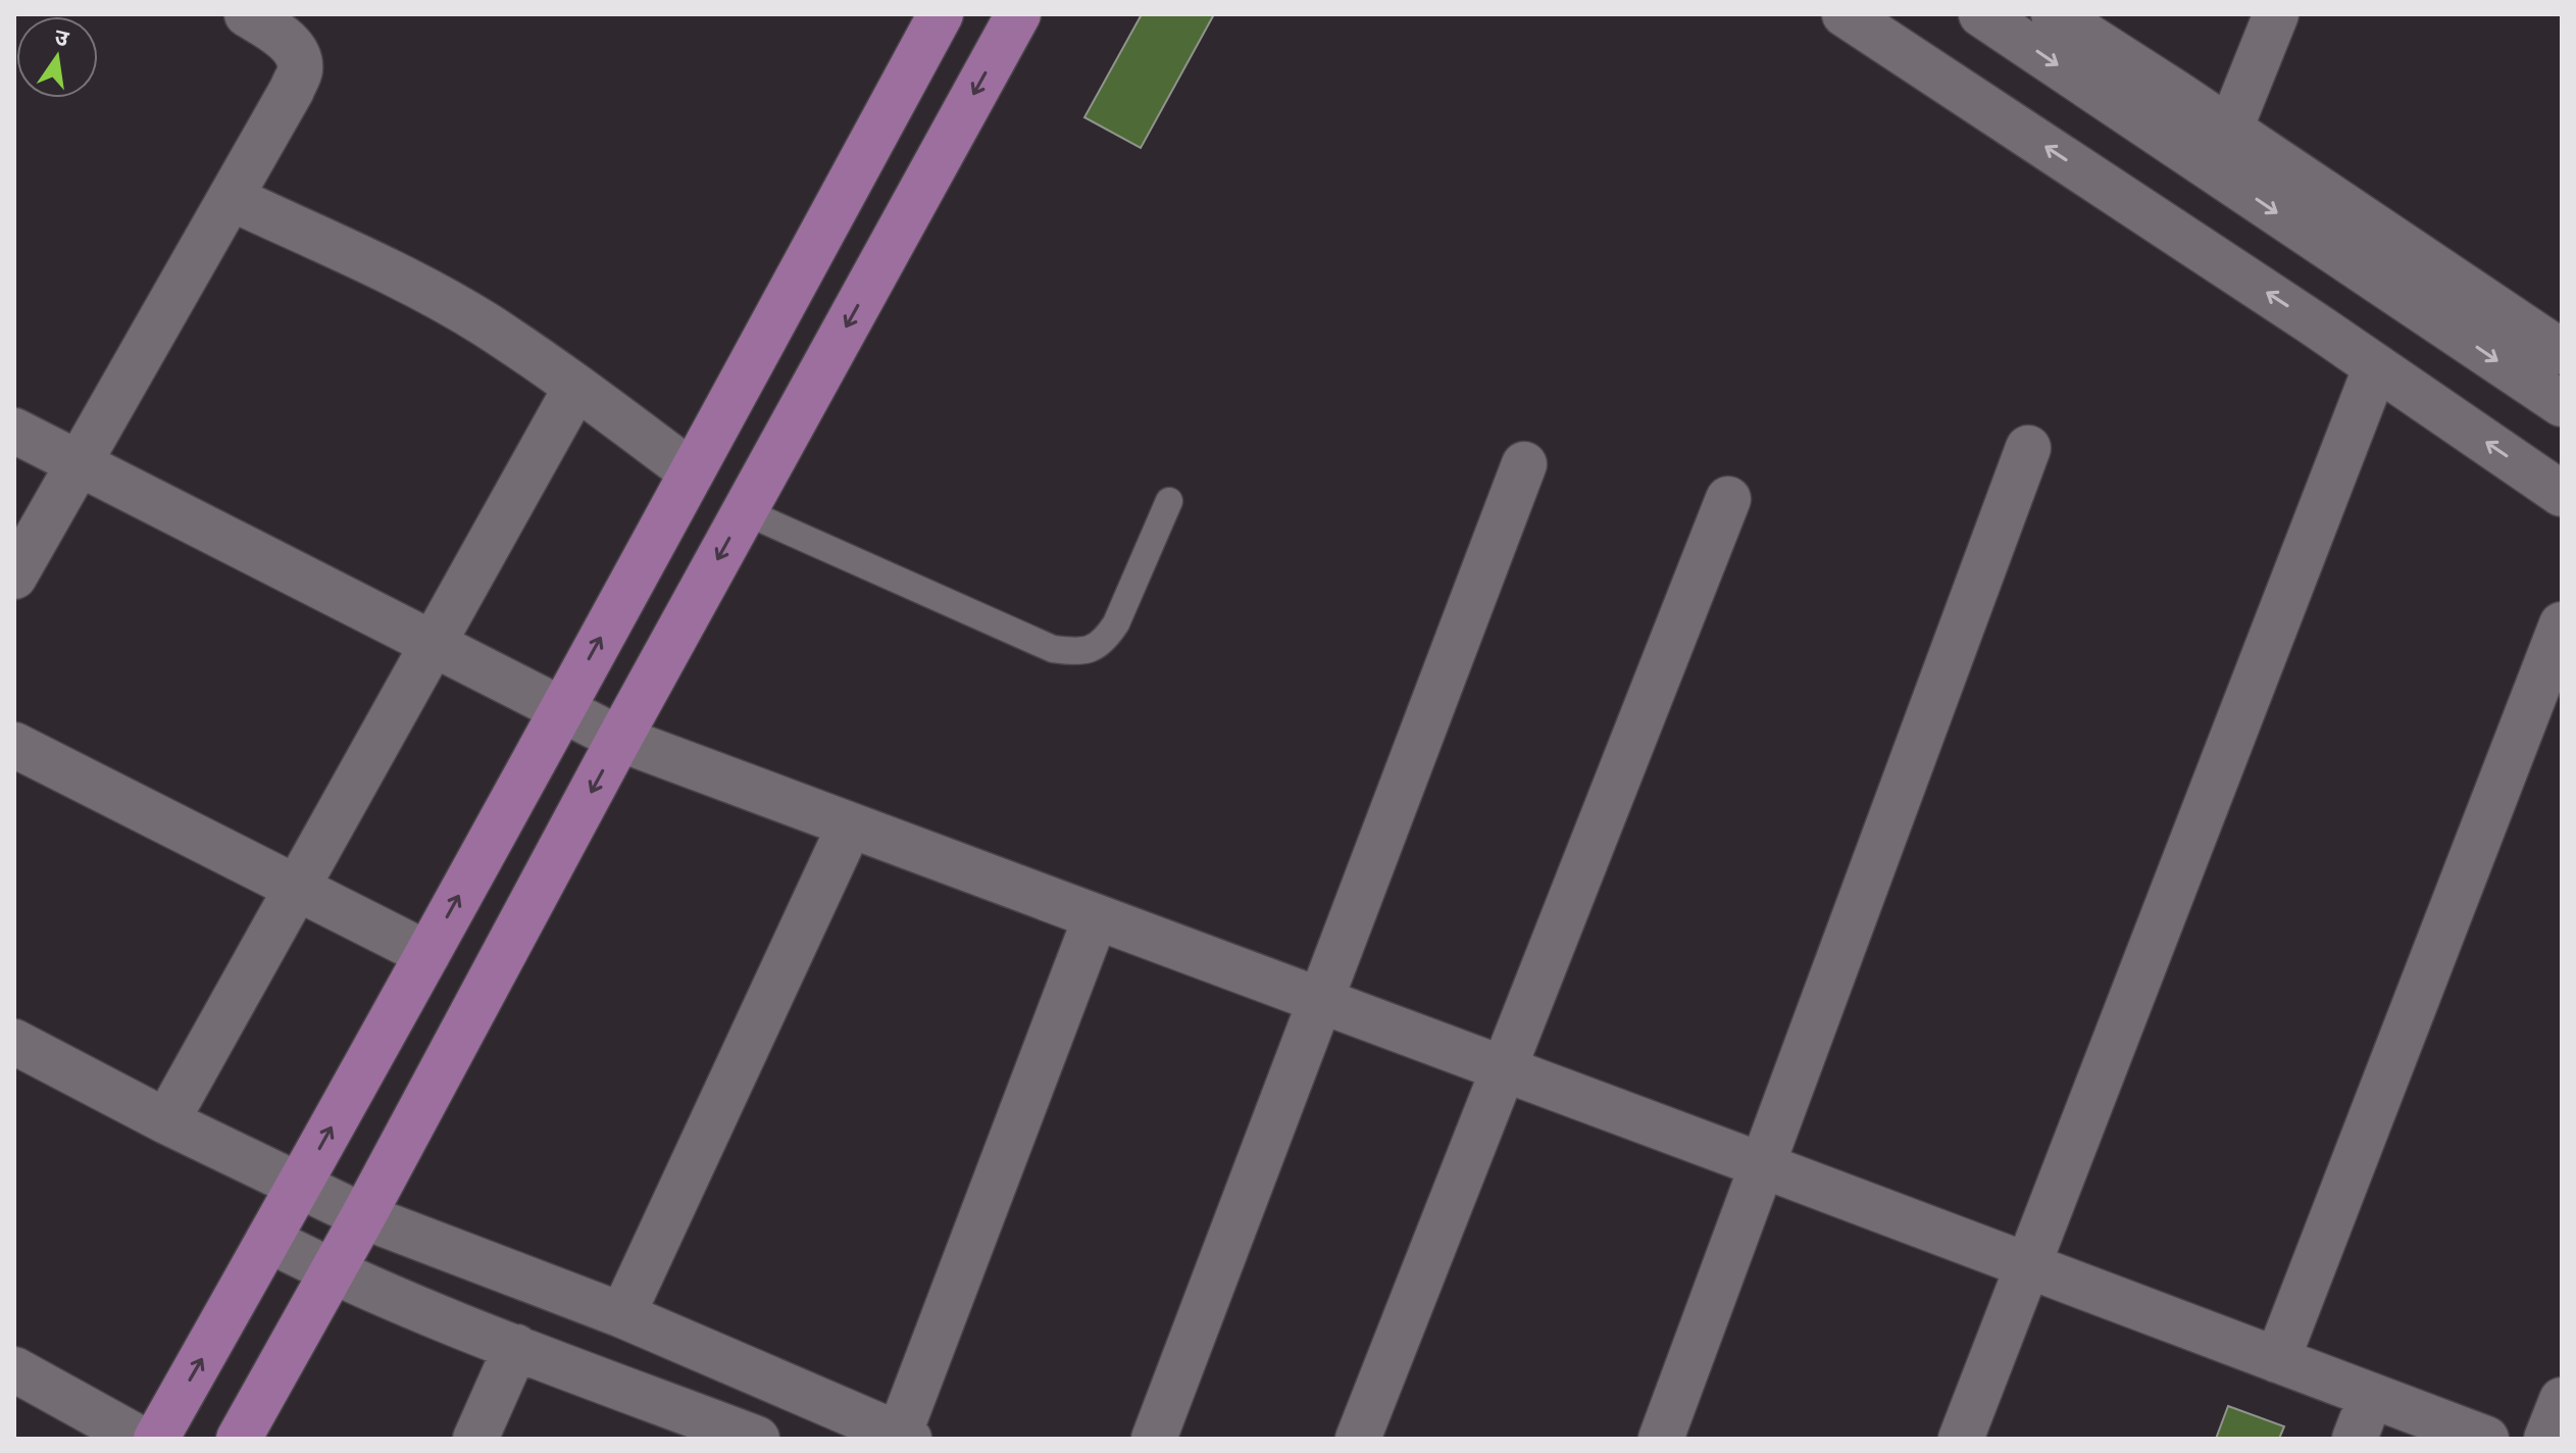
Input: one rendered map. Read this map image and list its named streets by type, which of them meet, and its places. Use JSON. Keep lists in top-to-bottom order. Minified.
{"north":"top"}
